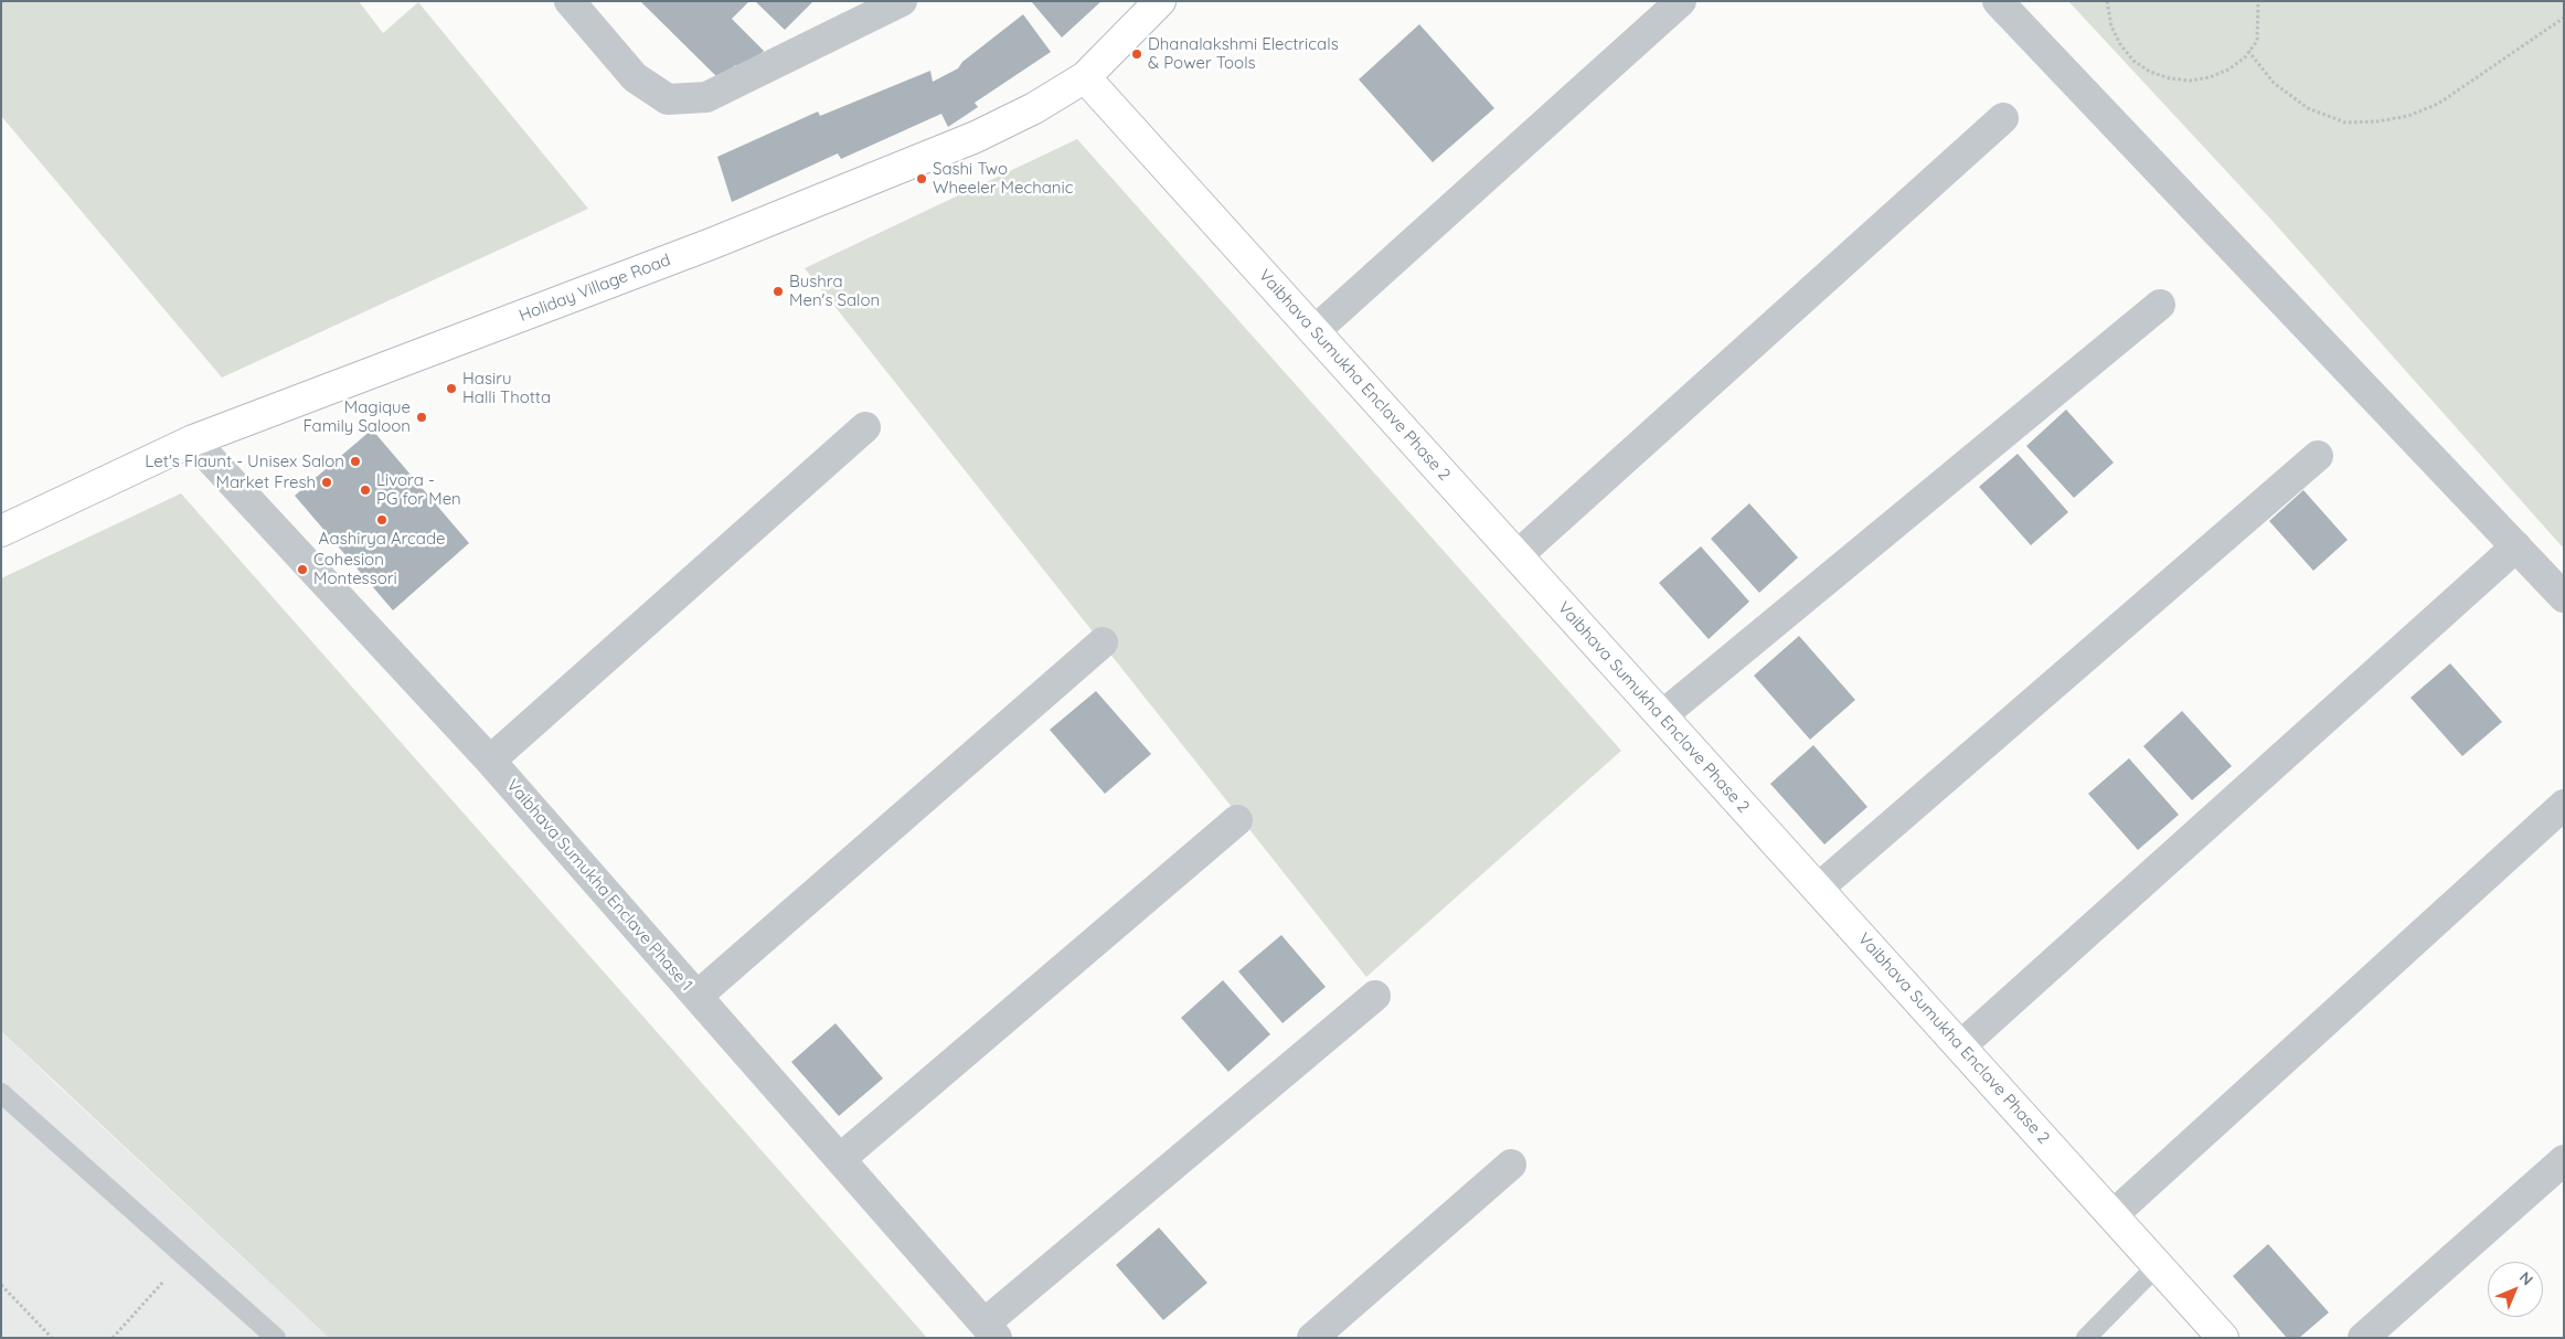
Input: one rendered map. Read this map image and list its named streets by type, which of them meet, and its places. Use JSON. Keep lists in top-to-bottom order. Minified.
{"streets":{"street":["Holiday Village Road","Vaibhava Sumukha Enclave Phase 2","Vaibhava Sumukha Enclave Phase 1"]},"crossings":[["Holiday Village Road","Vaibhava Sumukha Enclave Phase 2"],["Holiday Village Road","Vaibhava Sumukha Enclave Phase 1"]],"places":["Dhanalakshmi Electricals & Power Tools","Sashi Two Wheeler Mechanic","Bushra Men's Salon","Hasiru Halli Thotta","Magique Family Saloon","Let's Flaunt - Unisex Salon","Market Fresh","Livora - PG for Men","Aashirya Arcade","Cohesion Montessori"],"north":"top right"}
